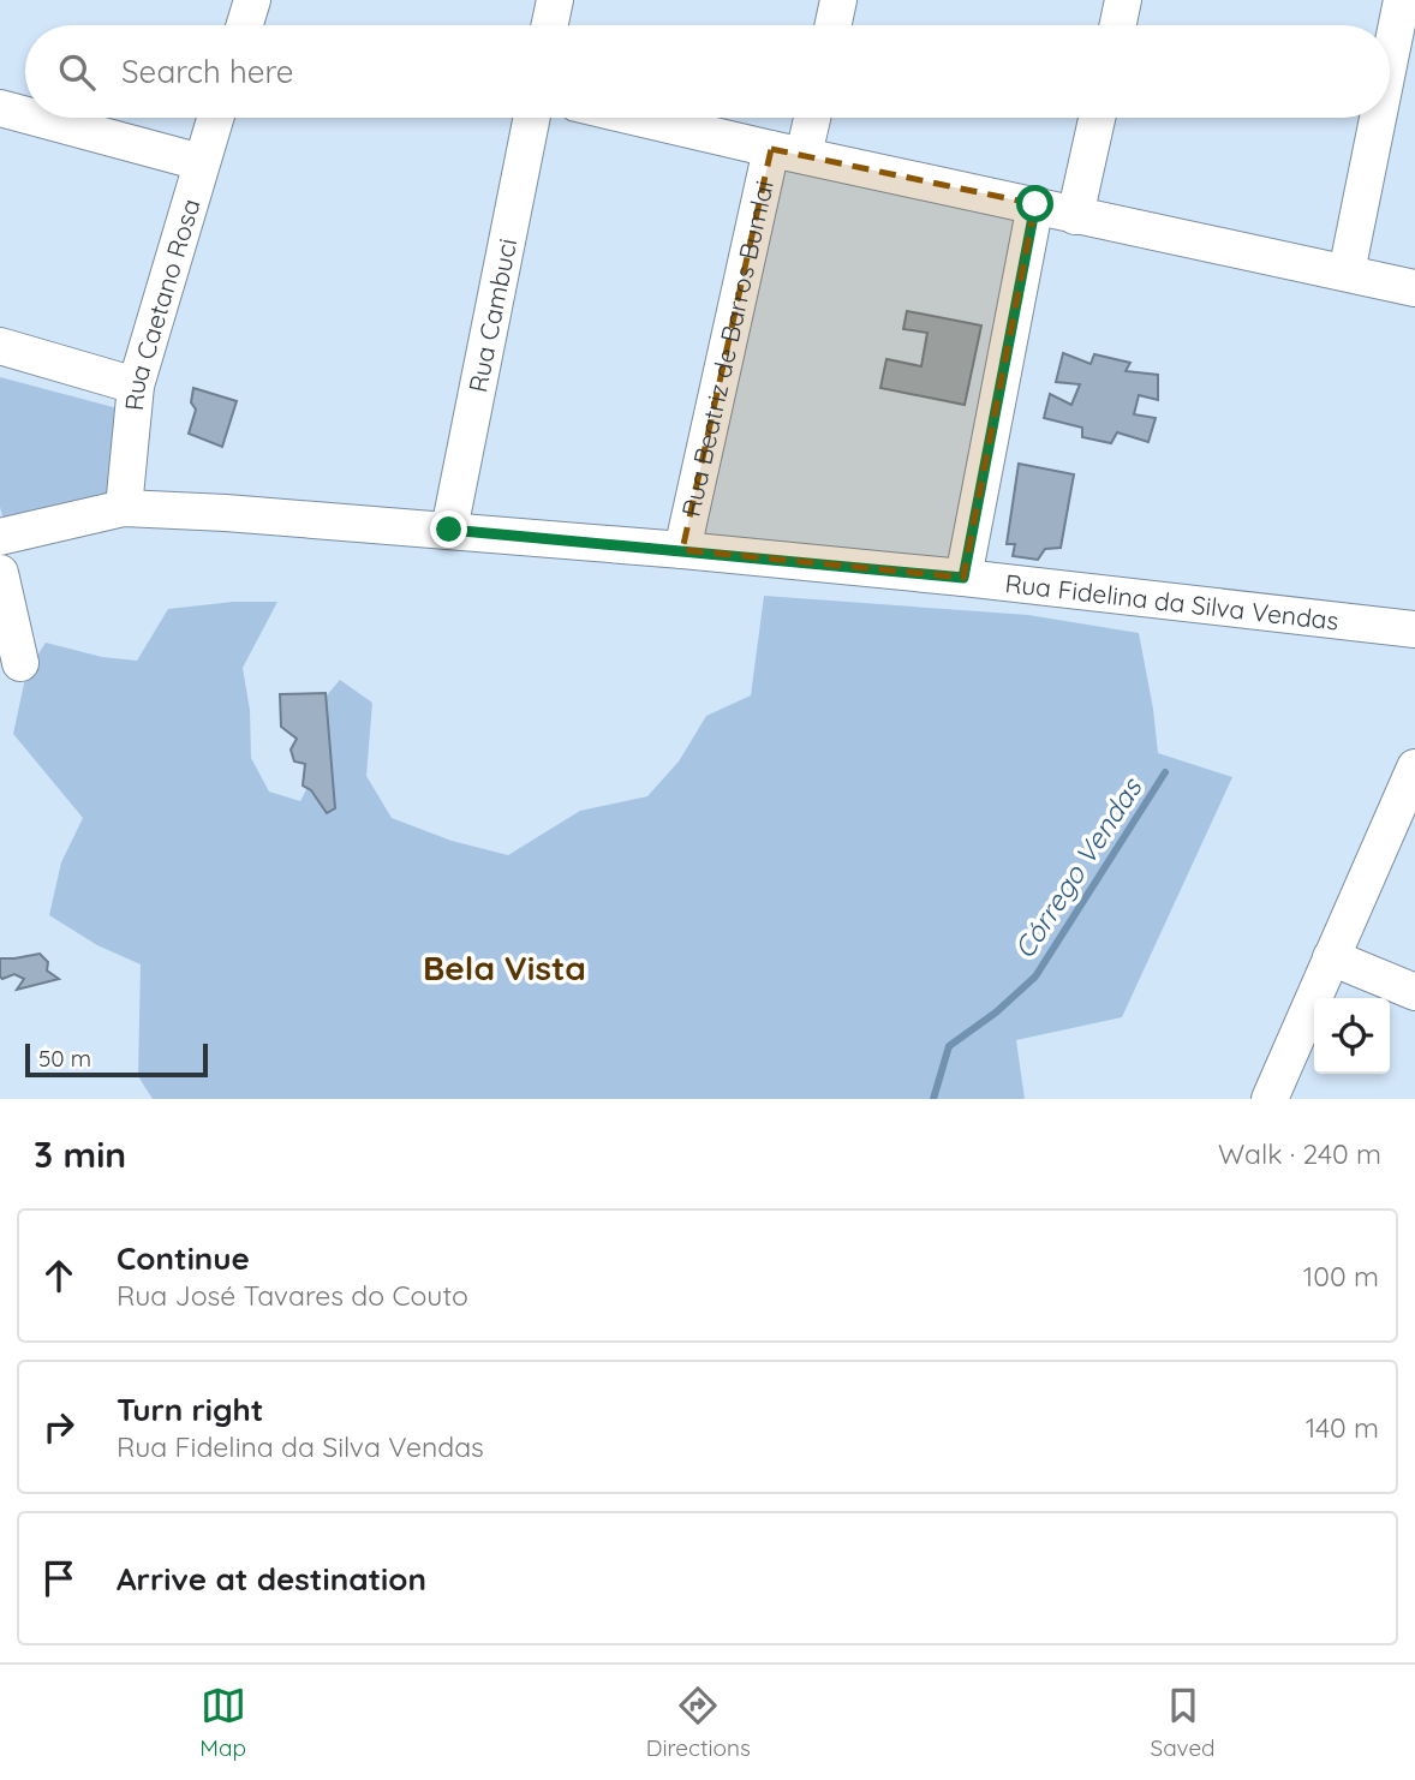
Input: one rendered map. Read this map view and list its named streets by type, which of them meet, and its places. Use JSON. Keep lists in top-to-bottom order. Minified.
{"streets":{"street":["Rua Caetano Rosa","Rua Cambuci","Rua Beatriz de Barros Bumlai","Rua Fidelina da Silva Vendas"]},"crossings":[["Rua Caetano Rosa","Rua Fidelina da Silva Vendas"],["Rua Cambuci","Rua Fidelina da Silva Vendas"],["Rua Beatriz de Barros Bumlai","Rua Fidelina da Silva Vendas"]],"districts":["Bela Vista"],"water":["Córrego Vendas"],"scale_bar":"50 m","page":{"search":"Search here","scale":"50 m","heading":["3 min","Walk · 240 m"],"list":[["Continue","Rua José Tavares do Couto","100 m"],["Turn right","Rua Fidelina da Silva Vendas","140 m"],"Arrive at destination"],"nav":["Map","Directions","Saved"]}}
